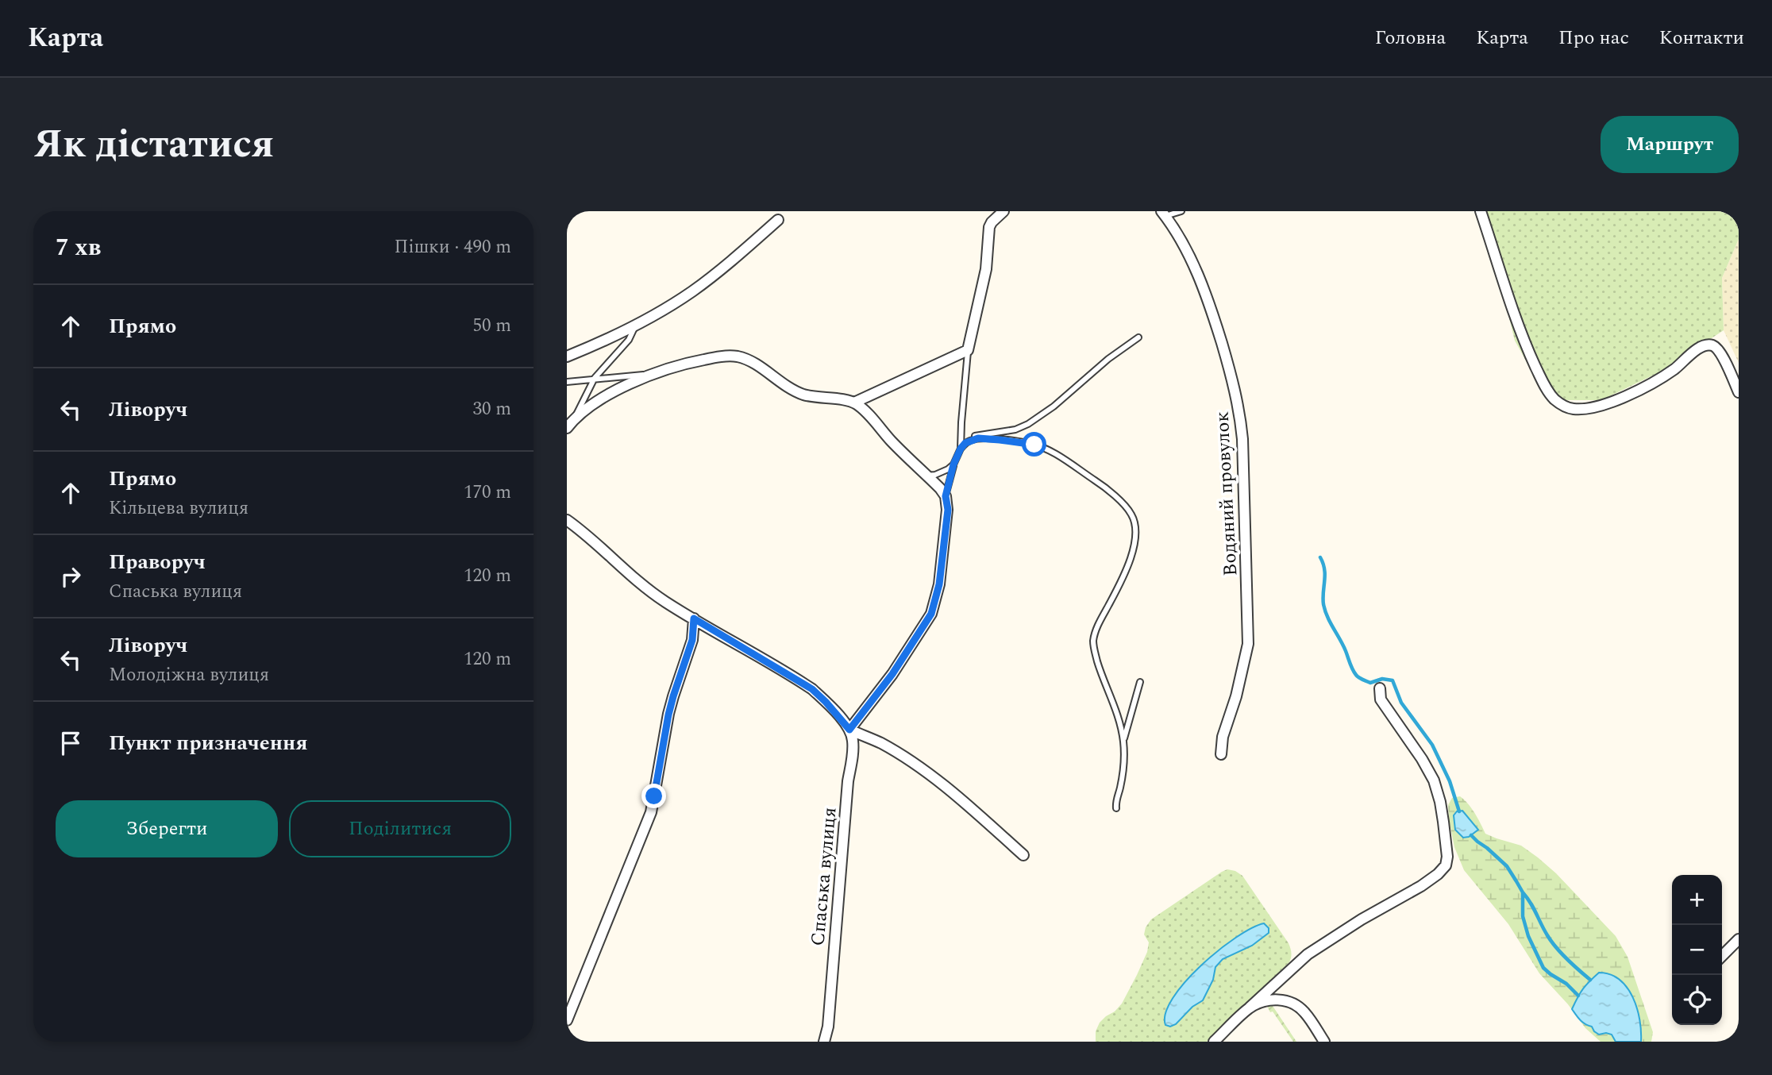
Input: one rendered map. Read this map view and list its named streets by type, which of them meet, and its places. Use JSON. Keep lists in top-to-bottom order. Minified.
{"streets":{"street":["Водяний провулок","Спаська вулиця"]},"page":{"header":"Карта","nav":["Головна","Карта","Про нас","Контакти"],"title":"Як дістатися","buttons":["Маршрут",["Зберегти","Поділитися"]],"heading":["7 хв","Пішки · 490 m"],"list":[["Прямо","50 m"],["Ліворуч","30 m"],["Прямо","Кільцева вулиця","170 m"],["Праворуч","Спаська вулиця","120 m"],["Ліворуч","Молодіжна вулиця","120 m"],"Пункт призначення"],"map_buttons":["+","−"]}}
